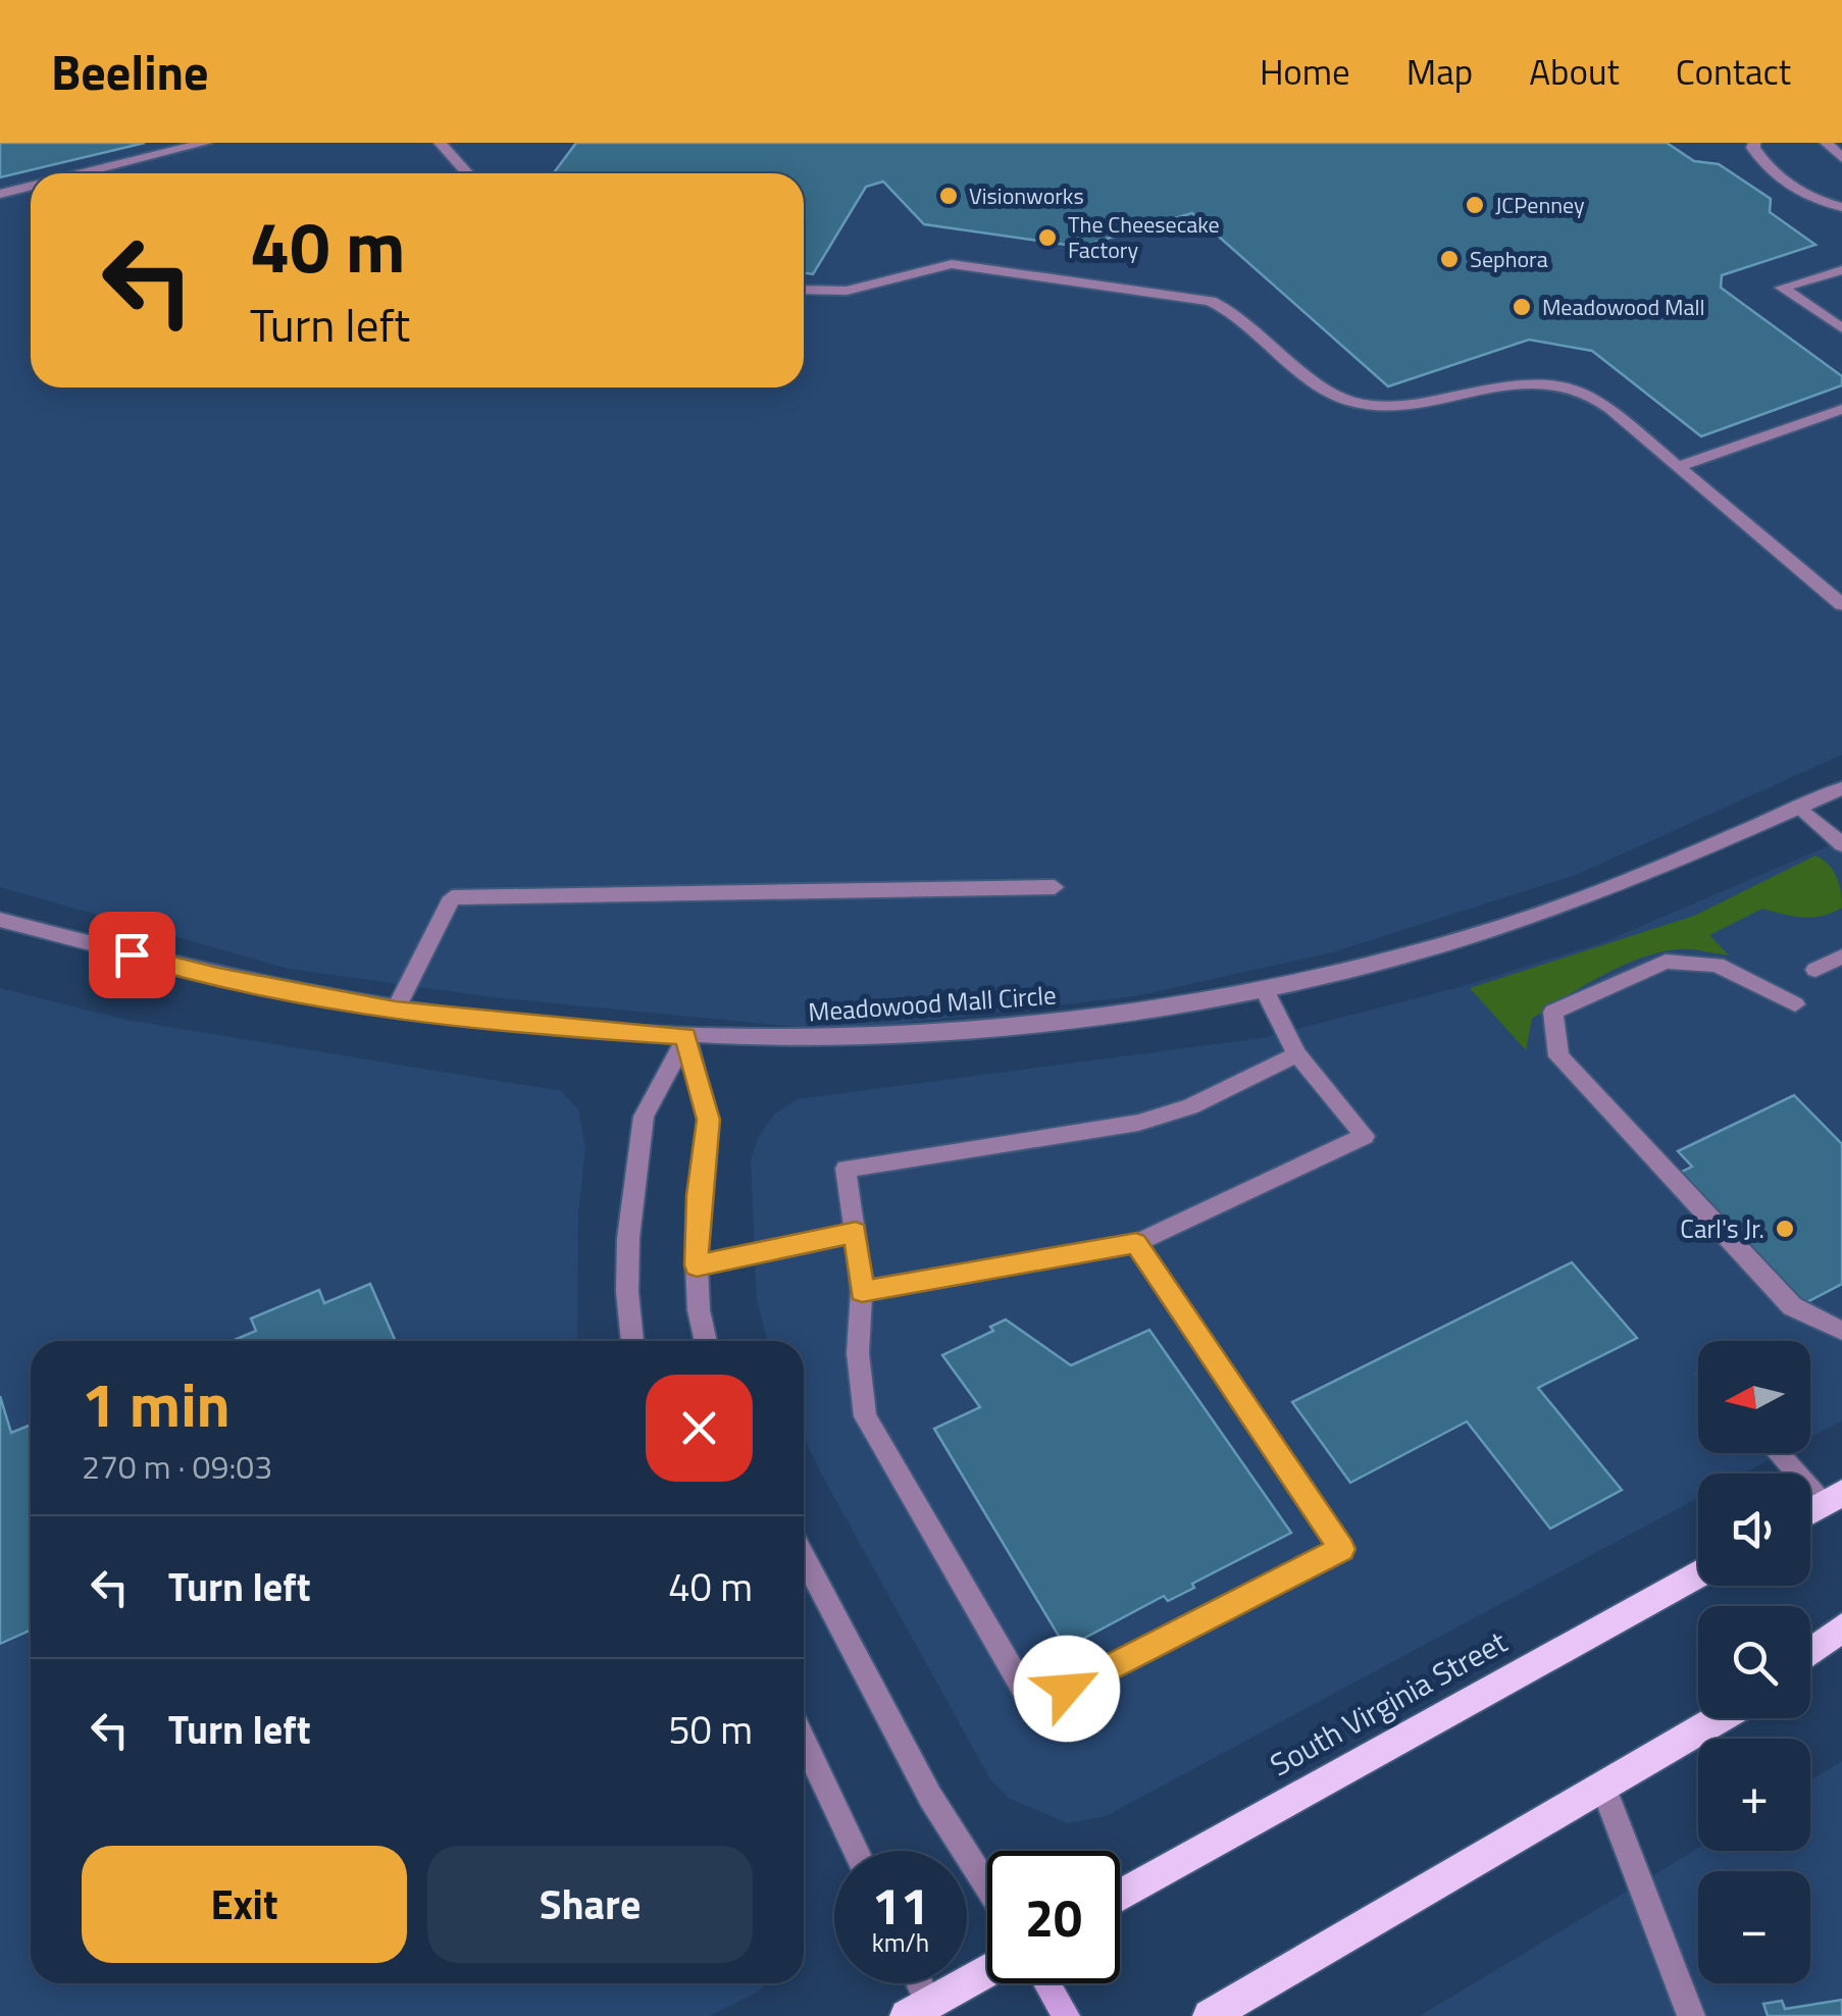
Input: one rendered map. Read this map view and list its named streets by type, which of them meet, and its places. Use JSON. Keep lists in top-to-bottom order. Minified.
{"streets":{"main road":["South Virginia Street"],"street":["Meadowood Mall Circle"]},"places":["Visionworks","JCPenney","The Cheesecake Factory","Sephora","Meadowood Mall","Carl's Jr."],"north":"left","page":{"header":"Beeline","nav":["Home","Map","About","Contact"],"turn":["40 m","Turn left"],"map_buttons":["+","−"],"heading":["1 min","270 m · 09:03"],"list":[{"name":"Turn left","value":"40 m"},{"name":"Turn left","value":"50 m"}],"buttons":["Exit","Share"],"speed":"11 km/h","limit":"20"}}
